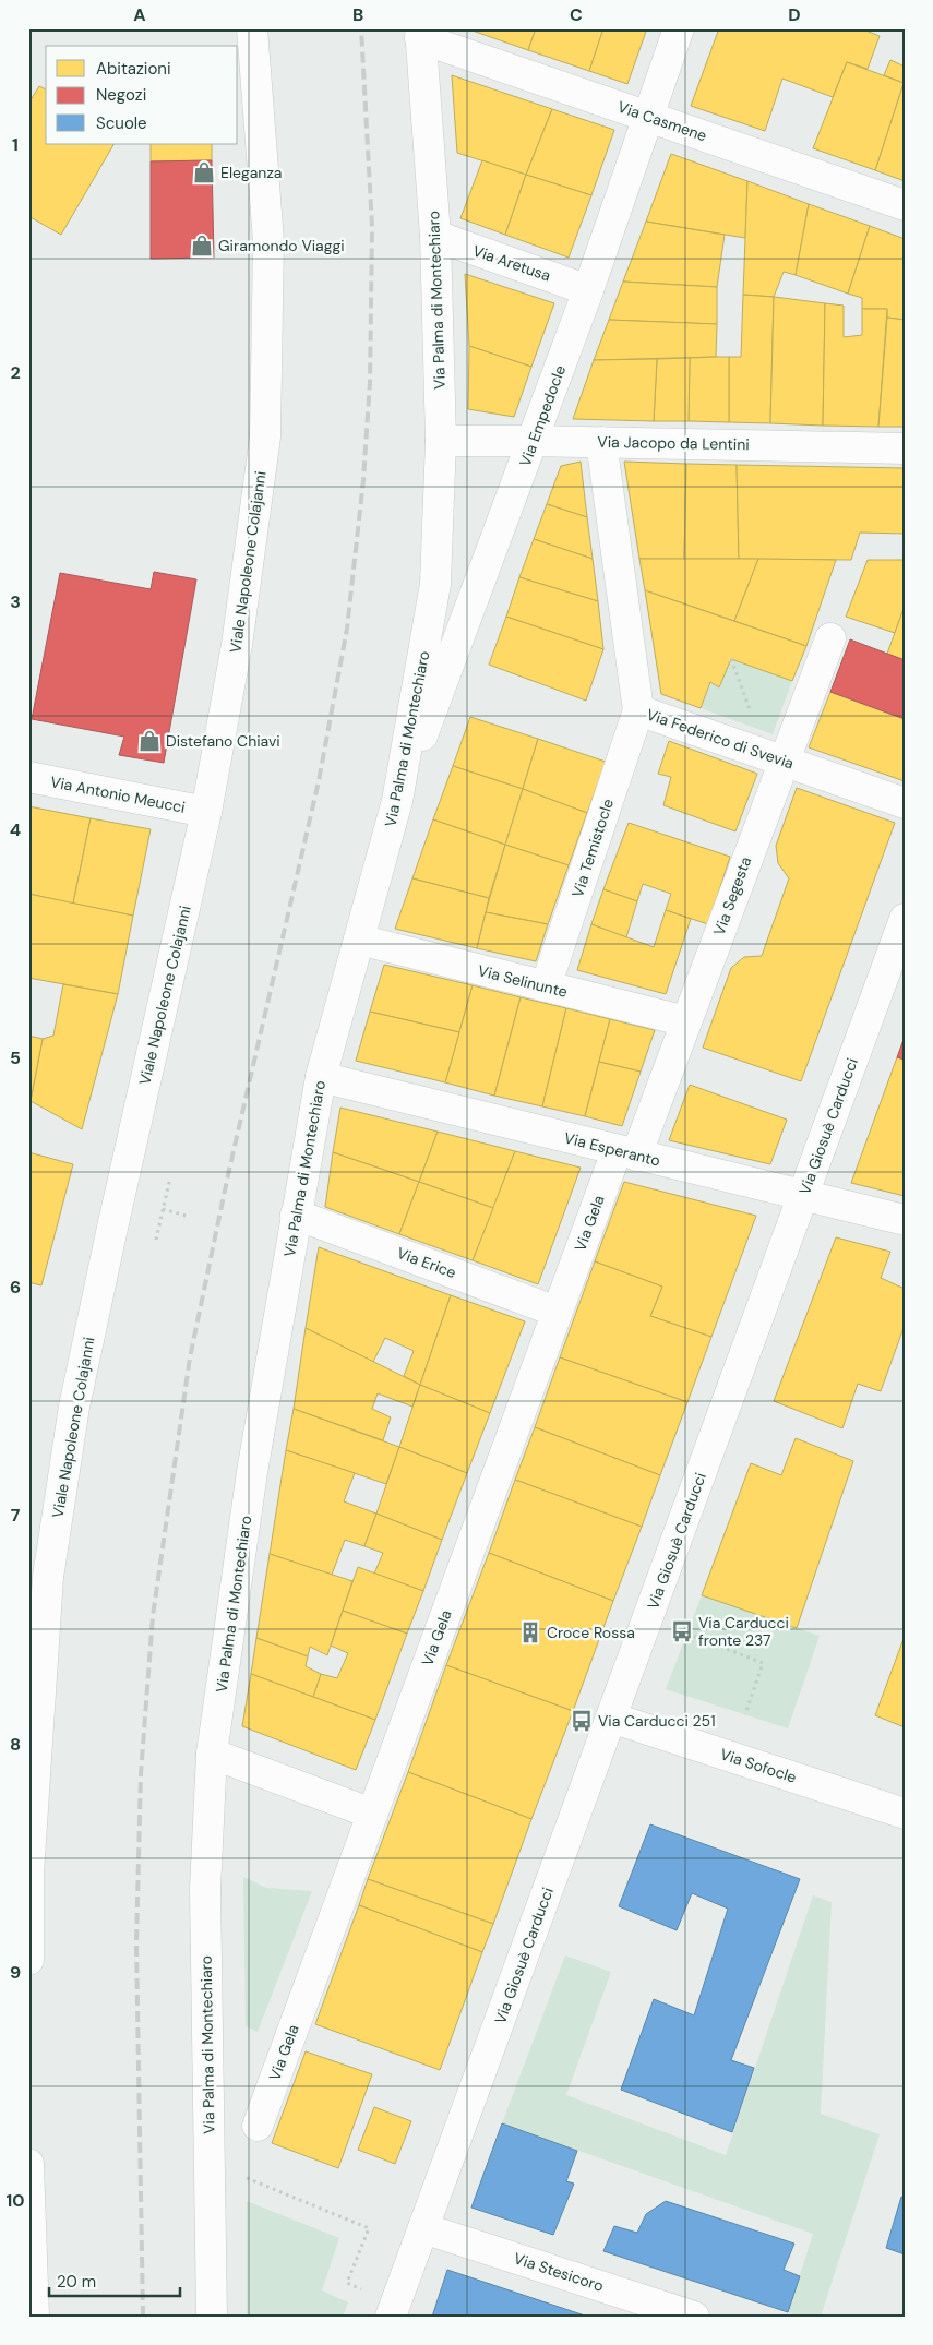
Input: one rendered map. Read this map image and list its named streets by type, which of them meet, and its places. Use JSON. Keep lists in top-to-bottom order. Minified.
{"streets":{"street":["Via Casmene","Via Aretusa","Via Palma di Montechiaro","Via Empedocle","Via Jacopo da Lentini","Viale Napoleone Colajanni","Via Federico di Svevia","Via Antonio Meucci","Via Temistocle","Via Segesta","Via Selinunte","Via Giosuè Carducci","Via Esperanto","Via Gela","Via Erice","Via Sofocle","Via Stesicoro"]},"crossings":[["Via Casmene","Via Palma di Montechiaro"],["Via Casmene","Via Empedocle"],["Via Aretusa","Via Palma di Montechiaro"],["Via Aretusa","Via Empedocle"],["Via Palma di Montechiaro","Via Empedocle"],["Via Palma di Montechiaro","Via Jacopo da Lentini"],["Via Palma di Montechiaro","Via Selinunte"],["Via Palma di Montechiaro","Via Esperanto"],["Via Palma di Montechiaro","Via Erice"],["Via Empedocle","Via Jacopo da Lentini"],["Via Jacopo da Lentini","Via Federico di Svevia"],["Viale Napoleone Colajanni","Via Antonio Meucci"],["Via Federico di Svevia","Via Temistocle"],["Via Federico di Svevia","Via Segesta"],["Via Temistocle","Via Selinunte"],["Via Segesta","Via Selinunte"],["Via Segesta","Via Esperanto"],["Via Segesta","Via Gela"],["Via Giosuè Carducci","Via Esperanto"],["Via Giosuè Carducci","Via Sofocle"],["Via Giosuè Carducci","Via Stesicoro"],["Via Esperanto","Via Gela"],["Via Gela","Via Erice"]],"places":{"shop":["Eleganza","Giramondo Viaggi","Distefano Chiavi"],"bus stop":["Via Carducci fronte 237","Via Carducci 251"],"building":["Croce Rossa"]},"legend":["Abitazioni","Negozi","Scuole"],"scale_bar":"20 m","grid":{"columns":["A","B","C","D"],"rows":["1","2","3","4","5","6","7","8","9","10"]}}
